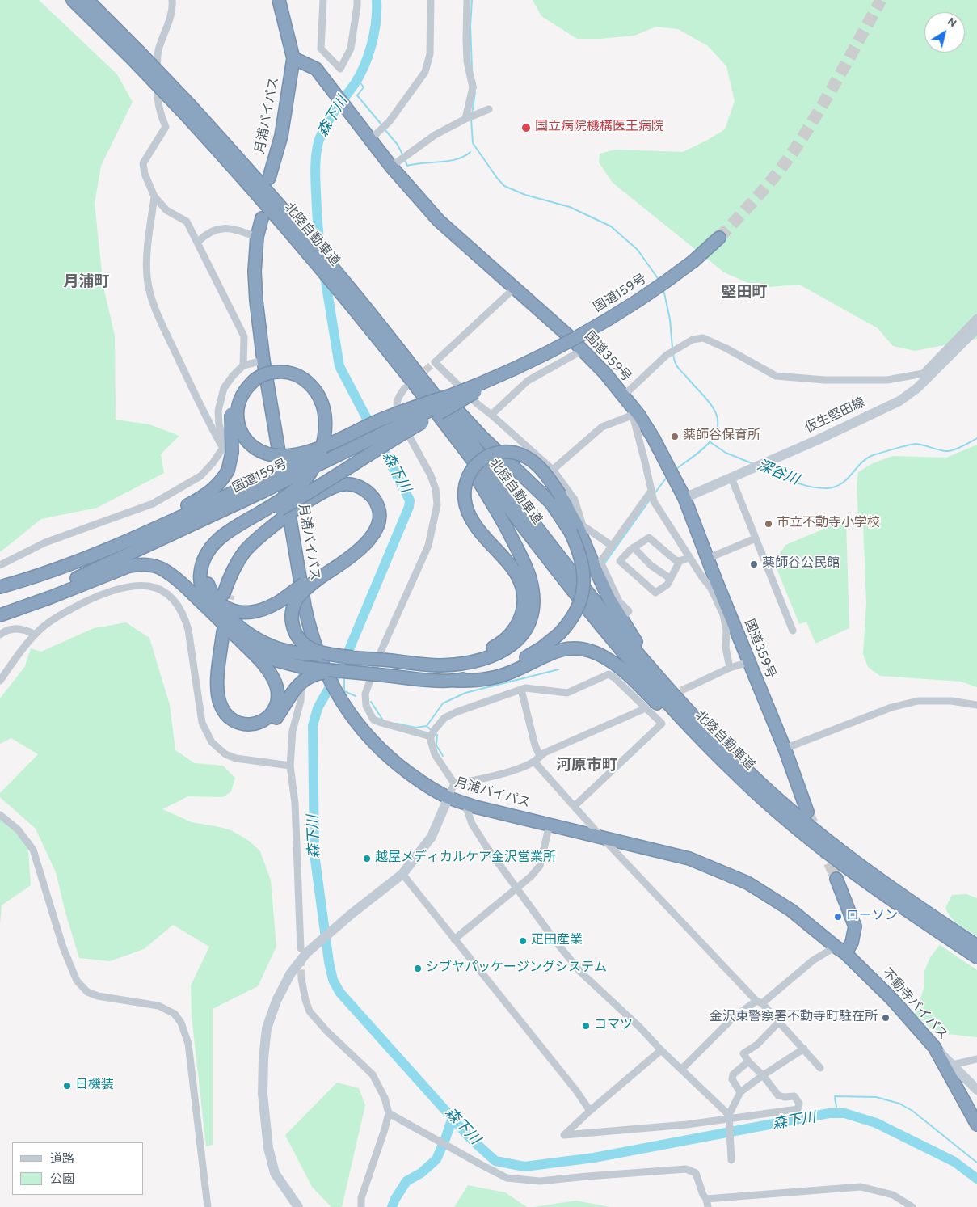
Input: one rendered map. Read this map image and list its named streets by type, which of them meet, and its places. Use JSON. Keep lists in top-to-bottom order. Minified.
{"streets":{"highway":["月浦バイパス","北陸自動車道","国道159号","国道359号","不動寺バイパス"],"street":["仮生堅田線"]},"crossings":[["月浦バイパス","国道359号"],["月浦バイパス","不動寺バイパス"],["国道359号","仮生堅田線"]],"districts":["月浦町","堅田町","河原市町"],"water":["森下川","深谷川"],"places":["国立病院機構医王病院","薬師谷保育所","市立不動寺小学校","薬師谷公民館","越屋メディカルケア金沢営業所","ローソン","疋田産業","シブヤパッケージングシステム","金沢東警察署不動寺町駐在所","コマツ","日機装"],"legend":["道路","公園"],"north":"top right"}
